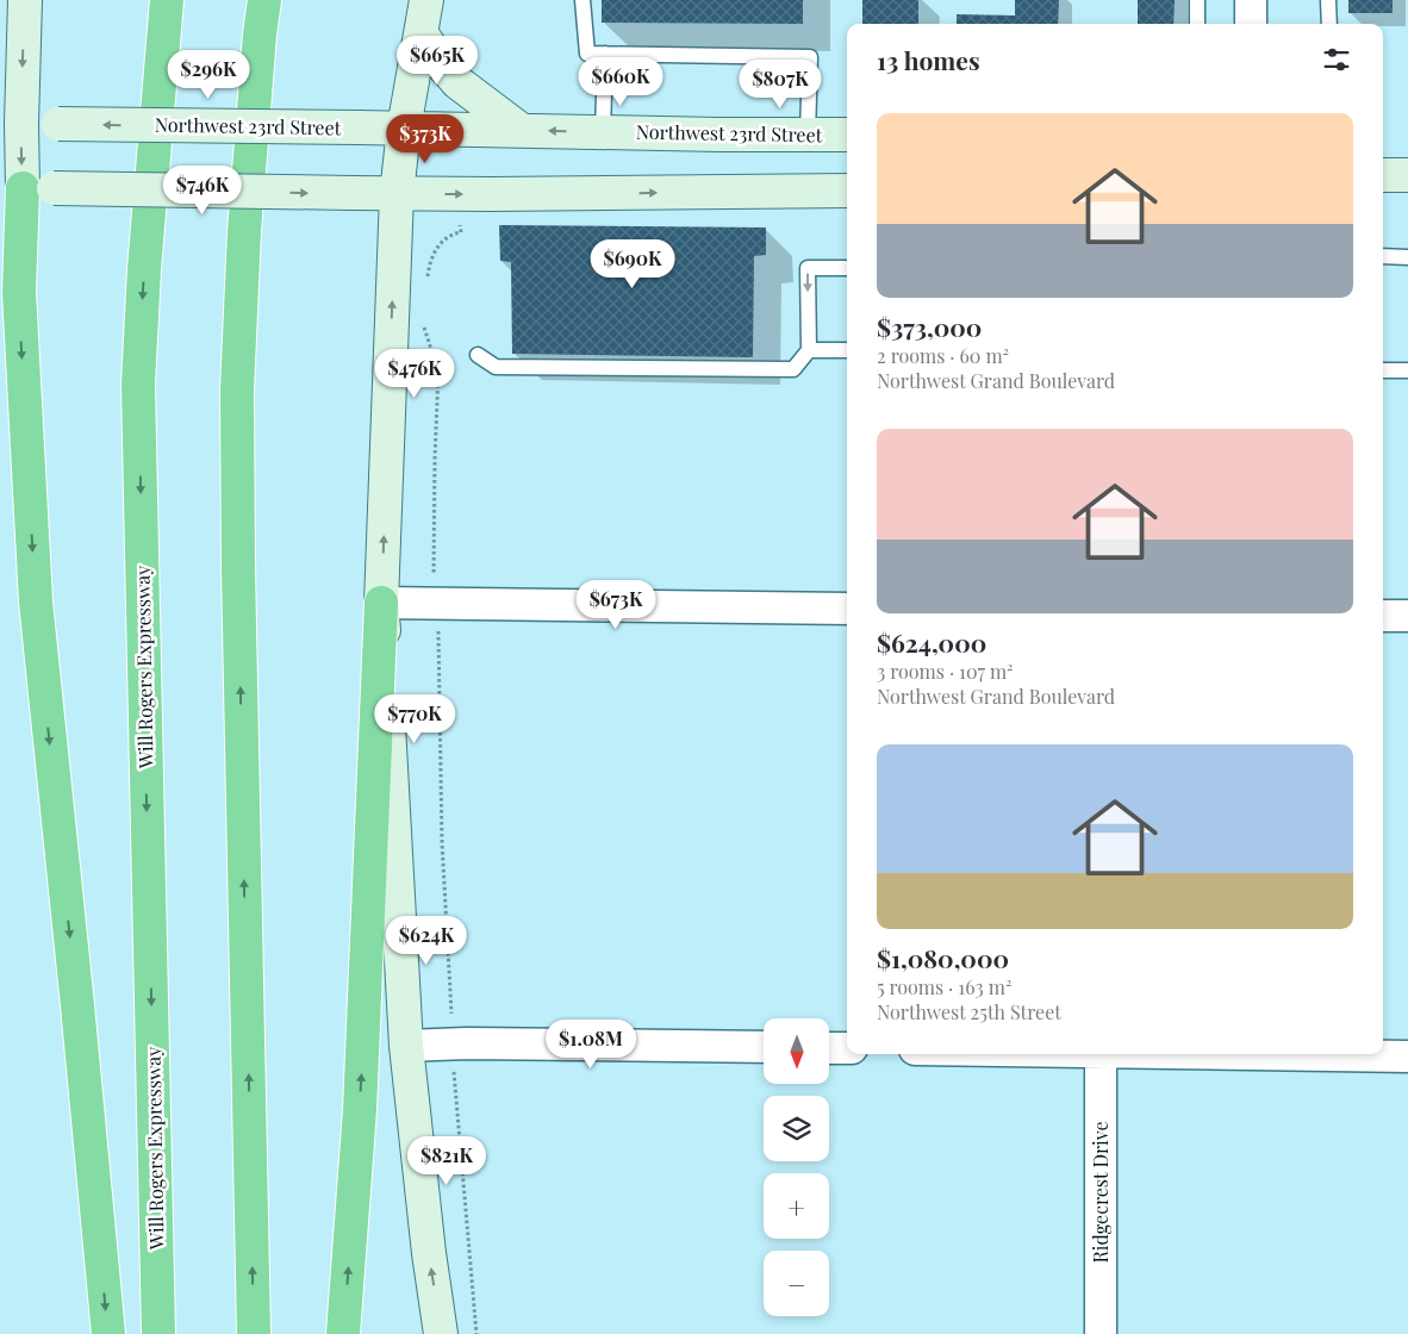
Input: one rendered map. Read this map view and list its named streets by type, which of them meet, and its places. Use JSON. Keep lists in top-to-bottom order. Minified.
{"streets":{"highway":["Will Rogers Expressway"],"main road":["Northwest 23rd Street"],"street":["Ridgecrest Drive"]},"north":"bottom","page":{"heading":"13 homes","price":["$665K","$296K","$660K","$807K","$373K","$746K","$690K","$476K","$673K","$770K","$624K","$1.08M","$821K"],"list":[{"name":"$373,000","note":"2 rooms · 60 m² · Northwest Grand Boulevard"},{"name":"$624,000","note":"3 rooms · 107 m² · Northwest Grand Boulevard"},{"name":"$1,080,000","note":"5 rooms · 163 m² · Northwest 25th Street"}],"map_buttons":["+","−"]}}
